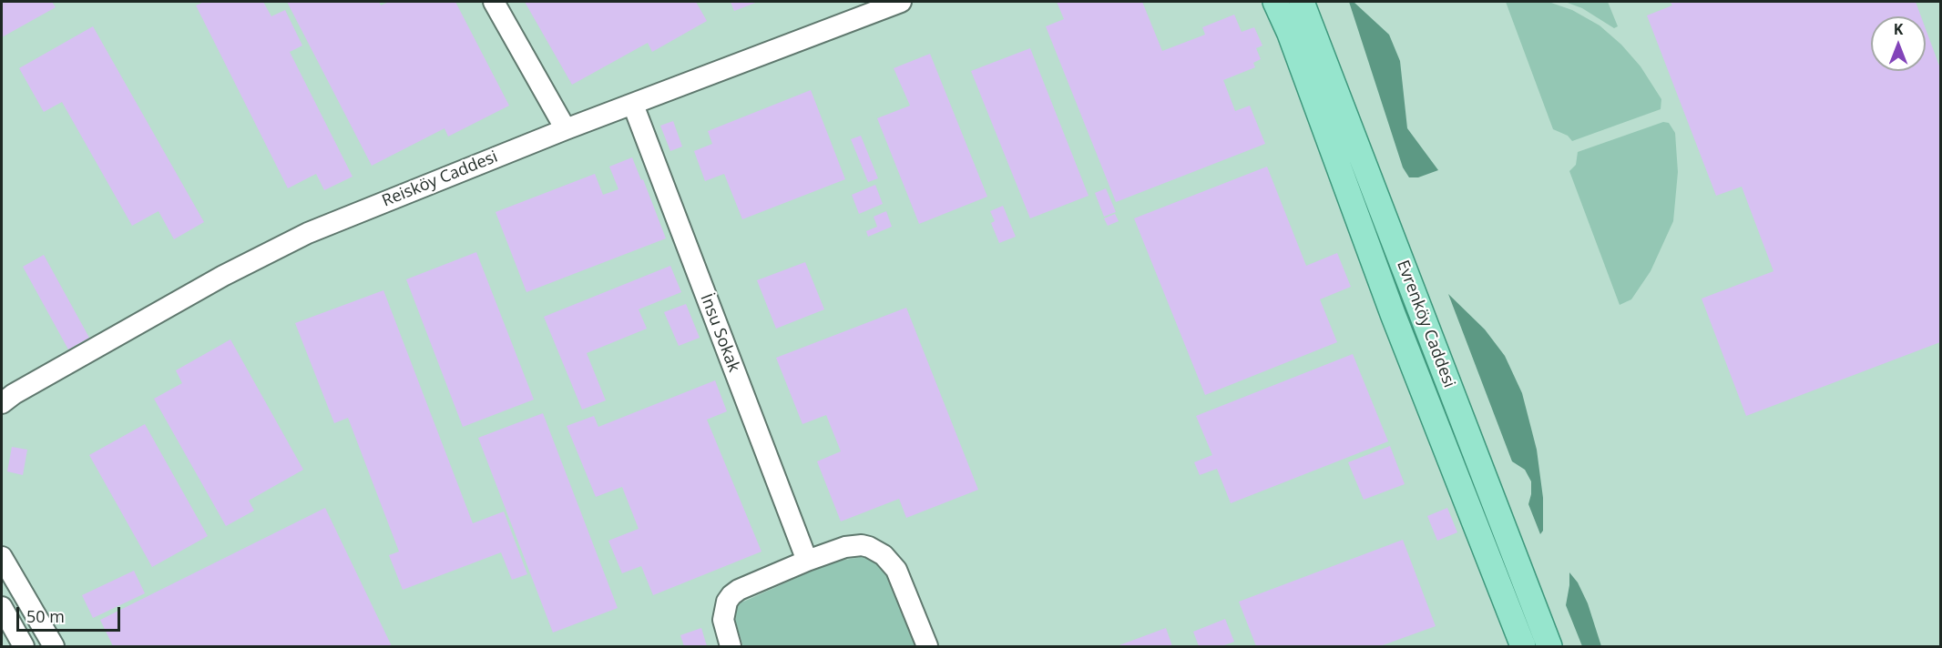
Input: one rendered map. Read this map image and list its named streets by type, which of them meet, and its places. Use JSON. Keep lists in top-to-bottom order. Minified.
{"streets":{"main road":["Evrenköy Caddesi"],"street":["Reisköy Caddesi","İnsu Sokak"]},"crossings":[["Reisköy Caddesi","İnsu Sokak"]],"scale_bar":"50 m","north":"top"}
